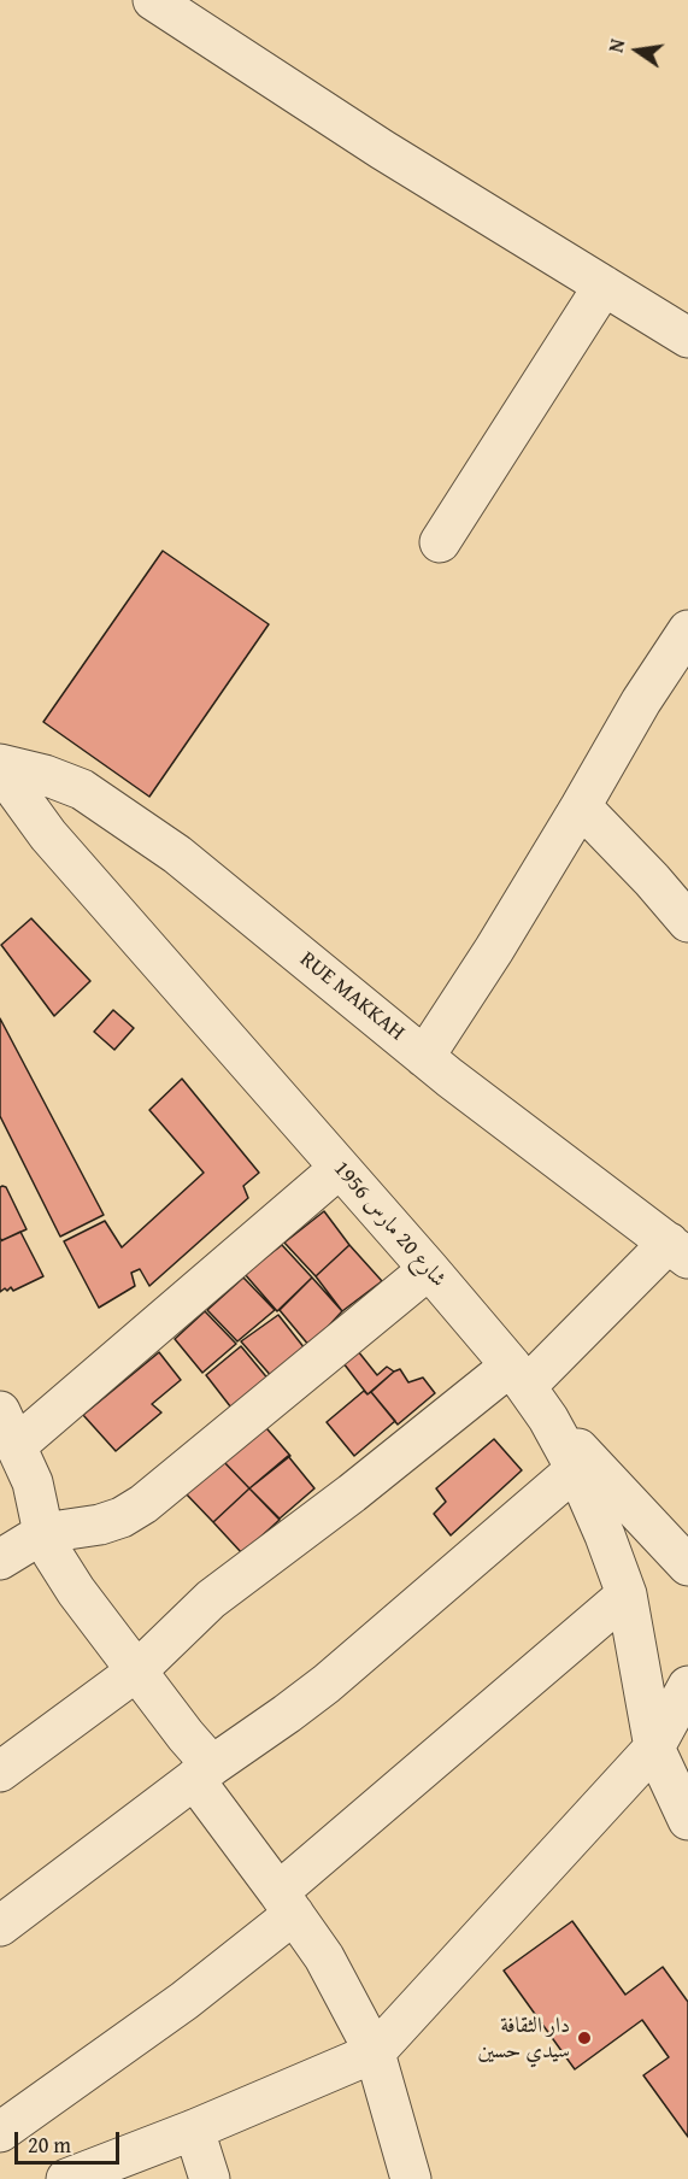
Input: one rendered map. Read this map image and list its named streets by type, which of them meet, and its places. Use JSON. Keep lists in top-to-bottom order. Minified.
{"streets":{"street":["RUE MAKKAH","شارع 20 مارس 1956"]},"crossings":[["RUE MAKKAH","شارع 20 مارس 1956"]],"places":["دار الثقافة سيدي حسين"],"scale_bar":"20 m","north":"left"}
